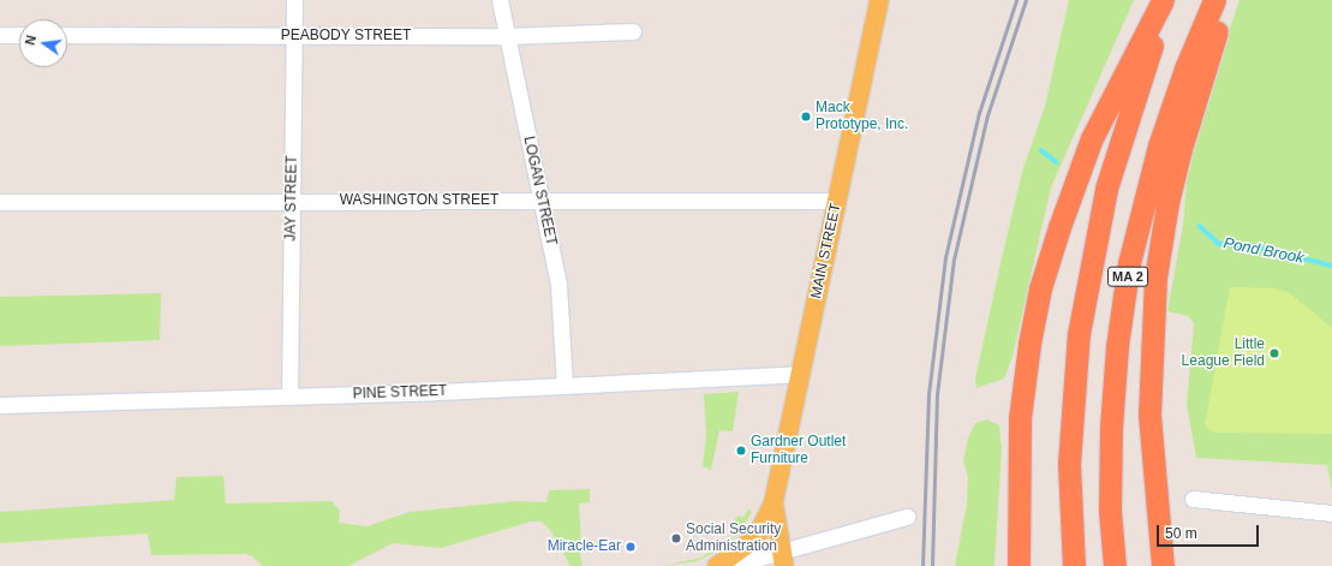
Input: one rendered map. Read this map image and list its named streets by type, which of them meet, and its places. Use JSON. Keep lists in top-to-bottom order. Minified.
{"streets":{"highway":["MA 2"],"main road":["MAIN STREET"],"street":["PEABODY STREET","LOGAN STREET","JAY STREET","WASHINGTON STREET","PINE STREET"]},"crossings":[["PEABODY STREET","LOGAN STREET"],["PEABODY STREET","JAY STREET"],["LOGAN STREET","WASHINGTON STREET"],["LOGAN STREET","PINE STREET"],["JAY STREET","WASHINGTON STREET"],["JAY STREET","PINE STREET"],["WASHINGTON STREET","MAIN STREET"],["MAIN STREET","PINE STREET"]],"water":["Pond Brook"],"places":["Mack Prototype, Inc.","Little League Field","Gardner Outlet Furniture","Social Security Administration","Miracle-Ear"],"scale_bar":"50 m","north":"left"}
